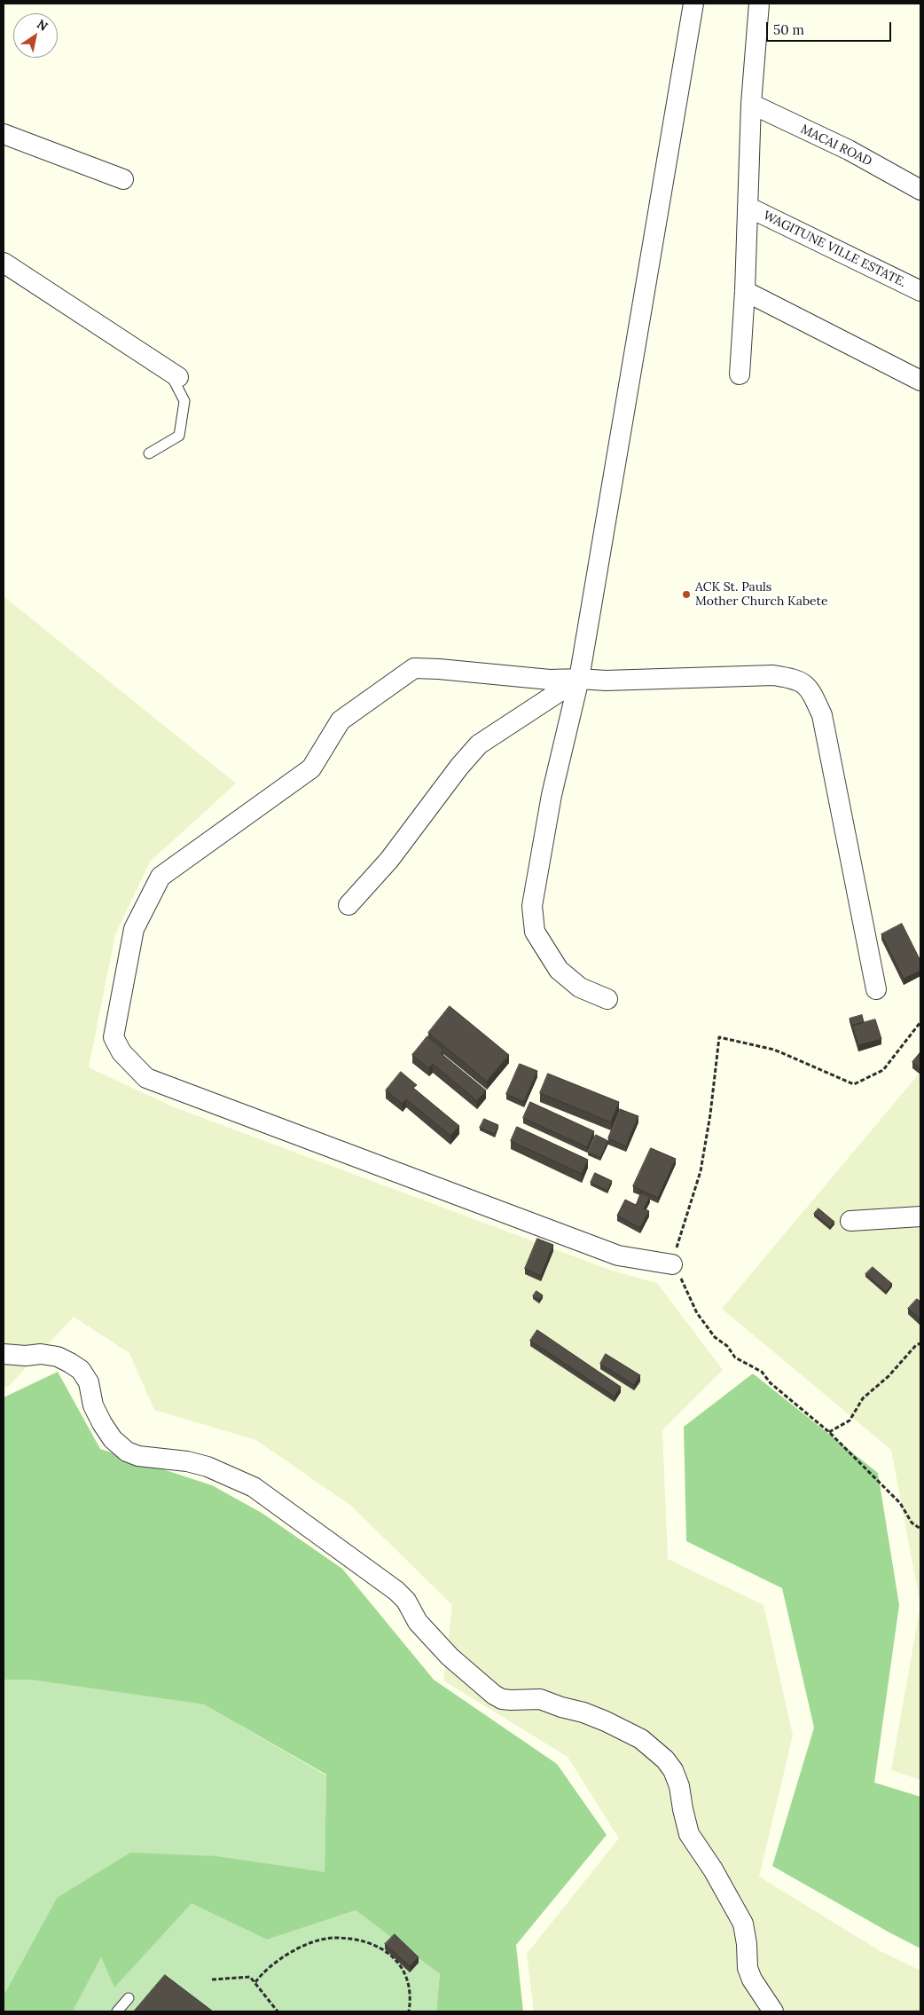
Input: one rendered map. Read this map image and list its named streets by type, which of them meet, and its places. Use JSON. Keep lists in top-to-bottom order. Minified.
{"streets":{"street":["MACAI ROAD","WAGITUNE VILLE ESTATE."]},"places":["ACK St. Pauls Mother Church Kabete"],"scale_bar":"50 m","north":"top right"}
